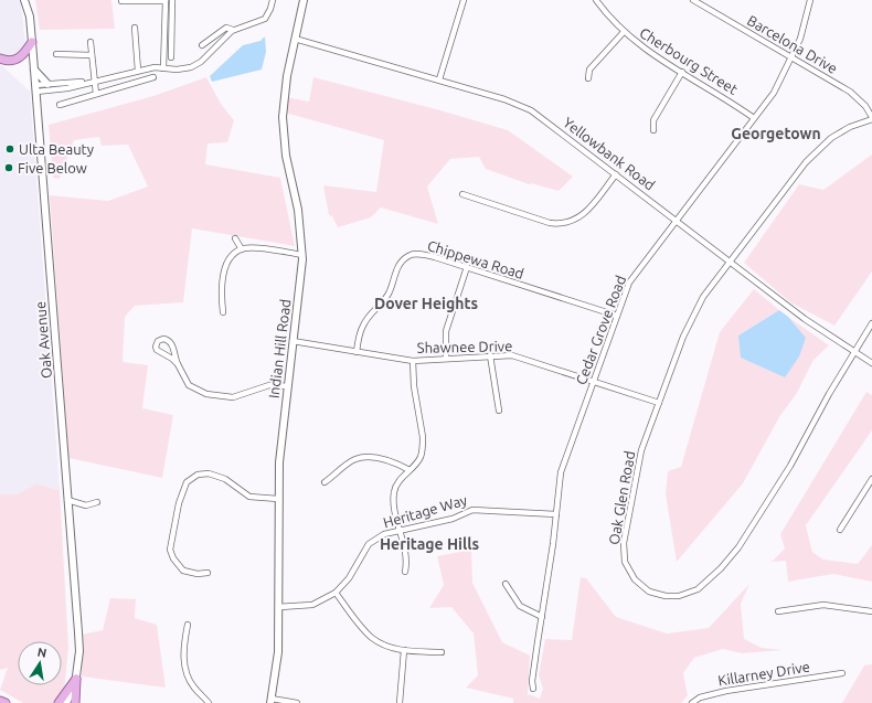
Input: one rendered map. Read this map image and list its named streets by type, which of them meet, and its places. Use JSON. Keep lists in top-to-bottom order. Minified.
{"streets":{"street":["Barcelona Drive","Cherbourg Street","Yellowbank Road","Chippewa Road","Cedar Grove Road","Oak Avenue","Shawnee Drive","Indian Hill Road","Oak Glen Road","Heritage Way","Killarney Drive"]},"crossings":[["Barcelona Drive","Cedar Grove Road"],["Barcelona Drive","Oak Glen Road"],["Cherbourg Street","Cedar Grove Road"],["Yellowbank Road","Cedar Grove Road"],["Yellowbank Road","Indian Hill Road"],["Yellowbank Road","Oak Glen Road"],["Chippewa Road","Cedar Grove Road"],["Chippewa Road","Shawnee Drive"],["Cedar Grove Road","Shawnee Drive"],["Cedar Grove Road","Heritage Way"],["Shawnee Drive","Indian Hill Road"],["Shawnee Drive","Oak Glen Road"],["Indian Hill Road","Heritage Way"]],"districts":["Georgetown","Dover Heights","Heritage Hills"],"places":["Ulta Beauty","Five Below"],"north":"top"}
